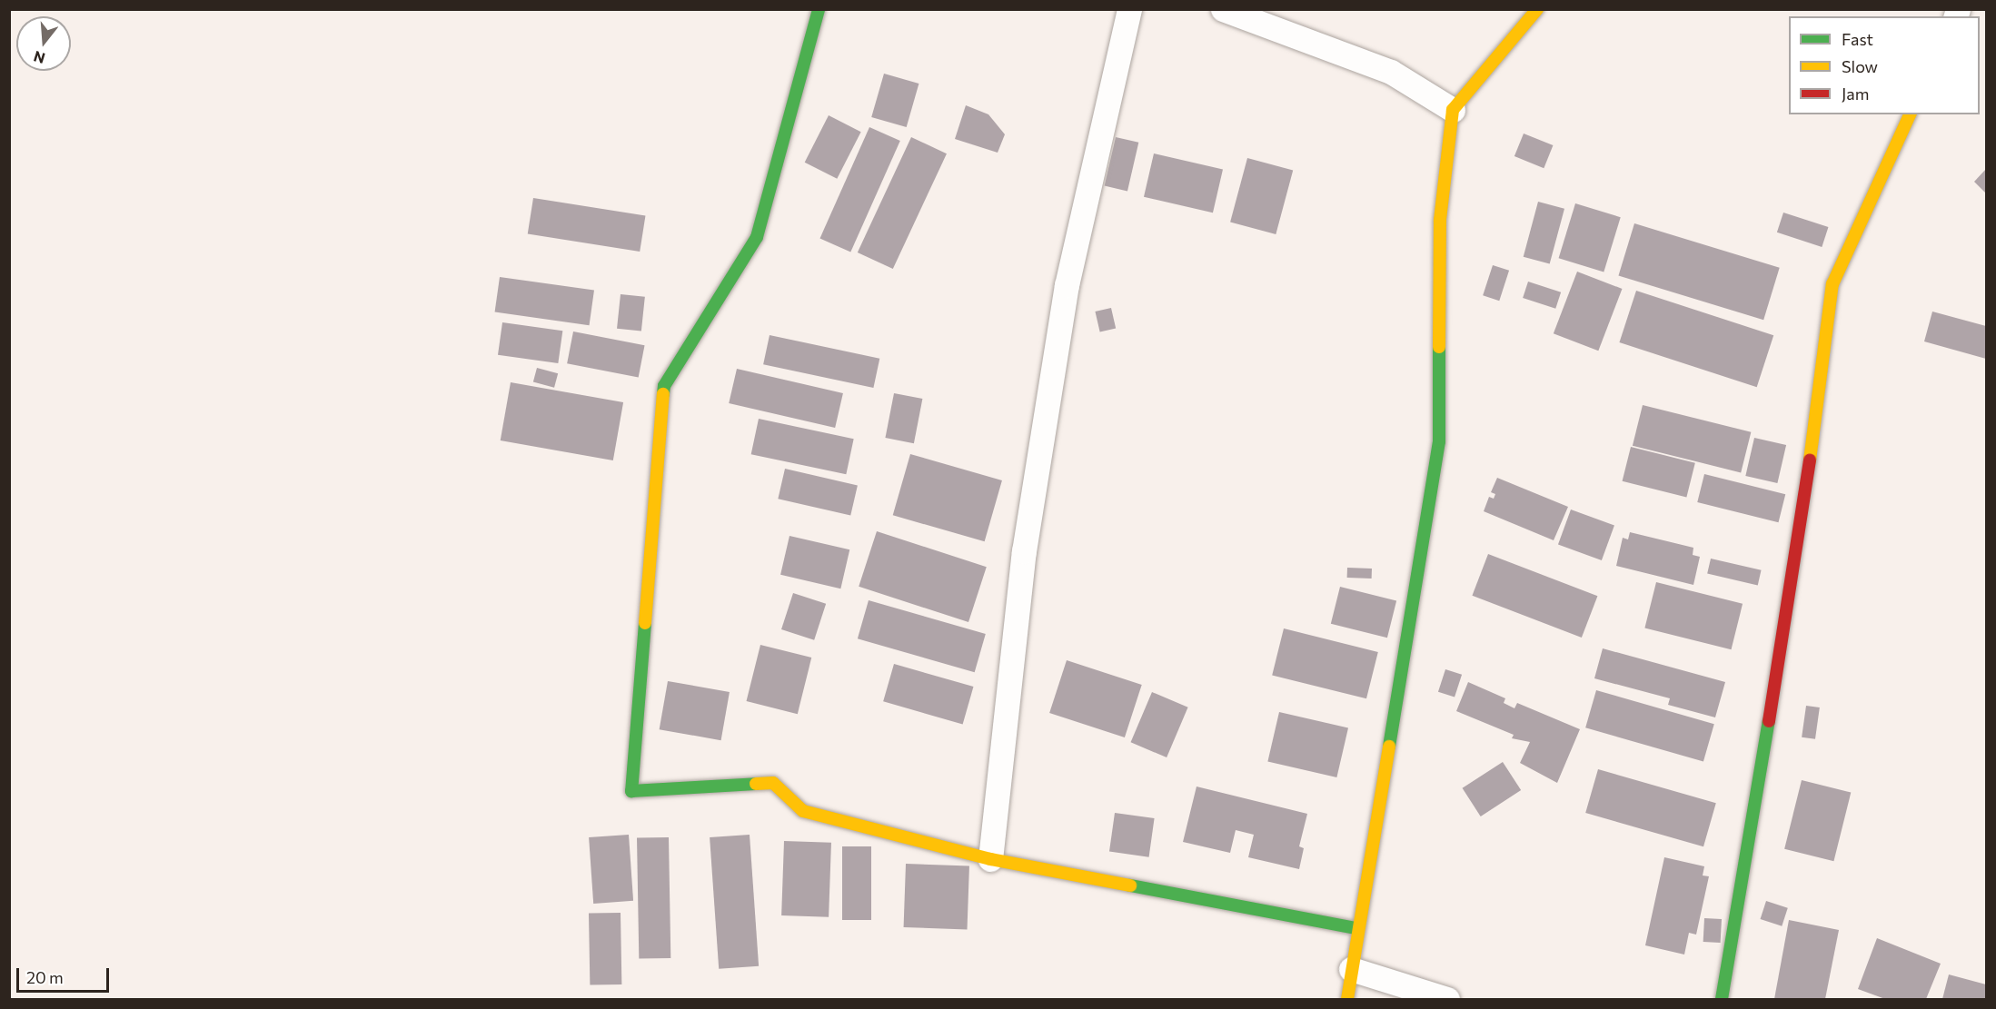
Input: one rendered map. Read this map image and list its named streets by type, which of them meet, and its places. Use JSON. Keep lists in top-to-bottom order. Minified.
{"legend":["Fast","Slow","Jam"],"scale_bar":"20 m","north":"bottom"}
